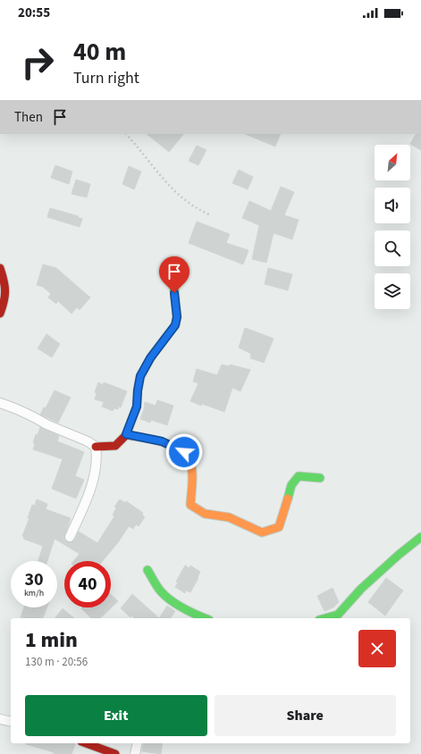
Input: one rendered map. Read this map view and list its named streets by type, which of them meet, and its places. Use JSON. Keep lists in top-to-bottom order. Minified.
{"north":"top right","page":{"status":"20:55","turn":["40 m","Turn right"],"then":"Then","speed":"30 km/h","limit":"40","heading":["1 min","130 m · 20:56"],"buttons":["Exit","Share"]}}
